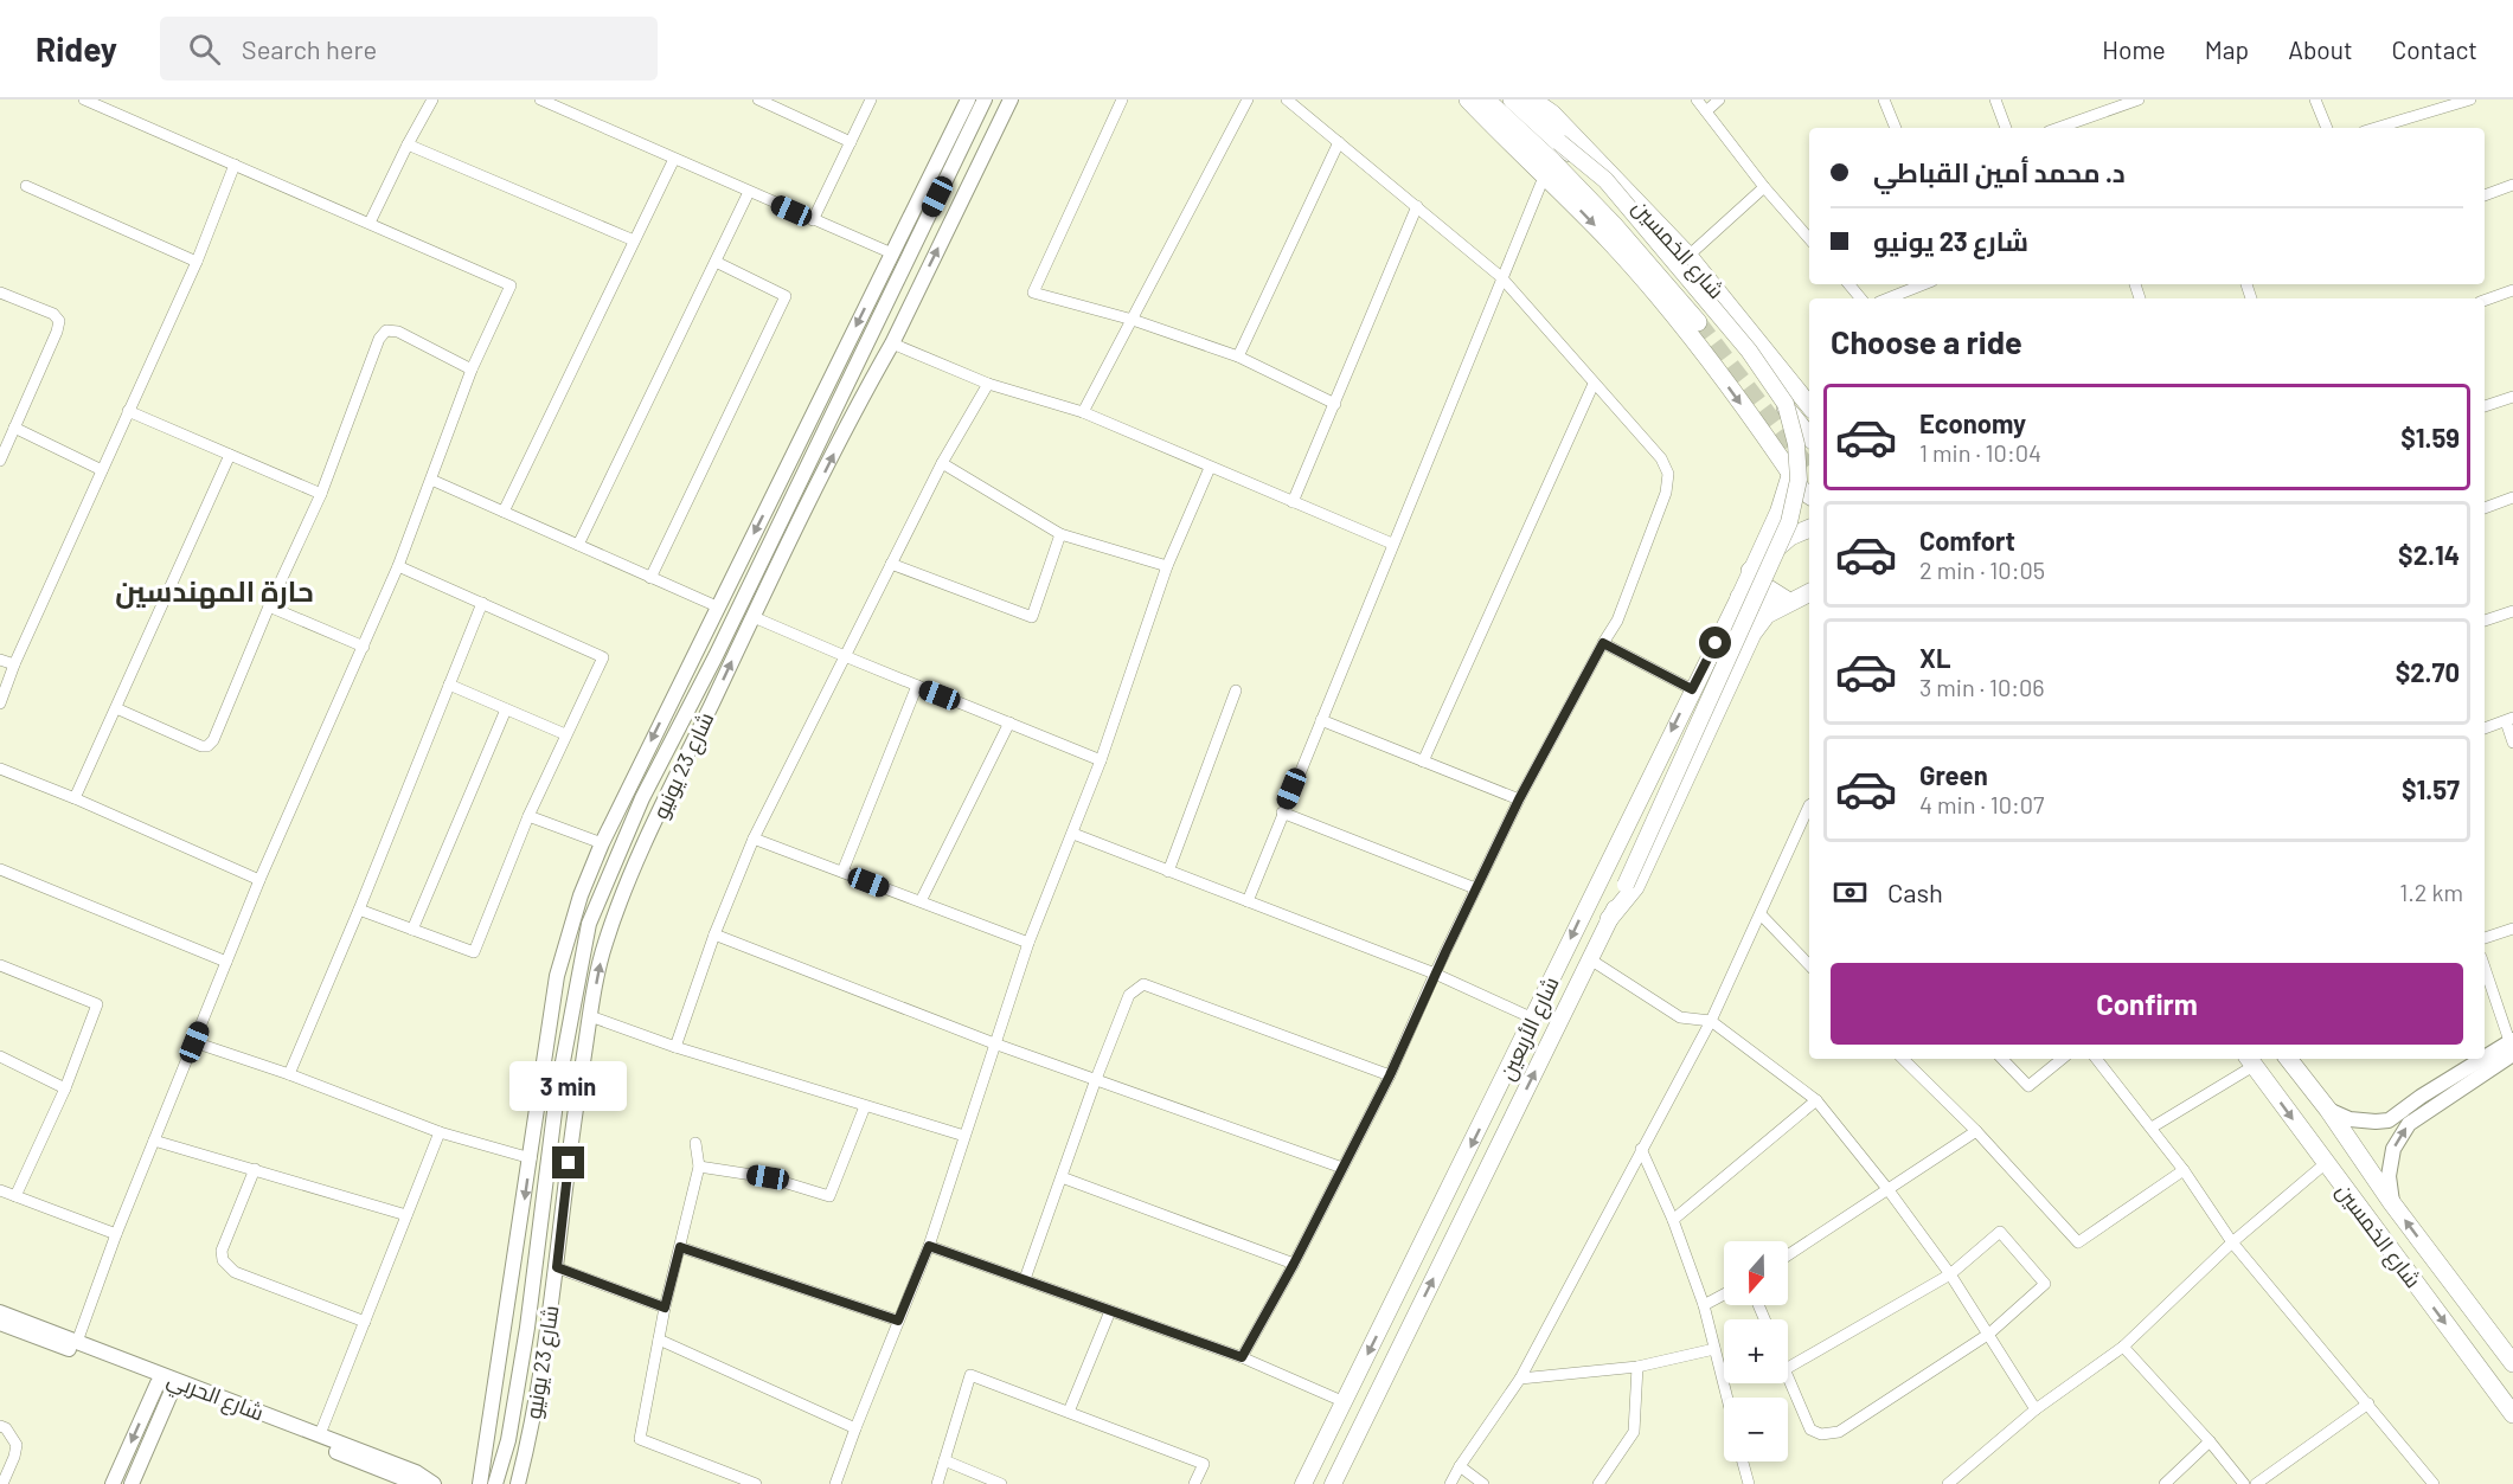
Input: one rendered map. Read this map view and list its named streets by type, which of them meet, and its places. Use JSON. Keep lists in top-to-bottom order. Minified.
{"streets":{"main road":["شارع الخمسين","شارع الأربعين"],"street":["شارع 23 يونيو","شارع الحربي"]},"districts":["حارة المهندسين"],"north":"bottom","page":{"header":"Ridey","search":"Search here","nav":["Home","Map","About","Contact"],"banner":["د. محمد أمين القباطي","شارع 23 يونيو"],"heading":"Choose a ride","list":[{"name":"Economy","note":"1 min · 10:04","value":"$1.59"},{"name":"Comfort","note":"2 min · 10:05","value":"$2.14"},{"name":"XL","note":"3 min · 10:06","value":"$2.70"},{"name":"Green","note":"4 min · 10:07","value":"$1.57"}],"pay":["Cash","1.2 km"],"buttons":"Confirm","bubble":"3 min","map_buttons":["+","−"]}}
